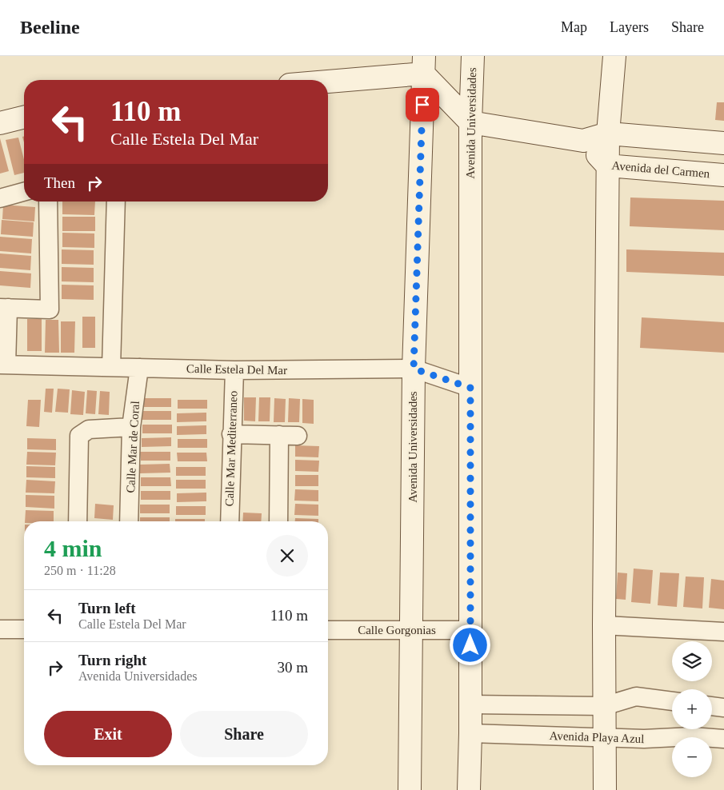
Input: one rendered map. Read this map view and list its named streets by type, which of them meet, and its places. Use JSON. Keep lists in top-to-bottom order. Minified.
{"streets":{"main road":["Avenida Universidades","Avenida del Carmen"],"street":["Calle Estela Del Mar","Calle Mar de Coral","Calle Mar Mediterraneo","Calle Gorgonias","Avenida Playa Azul"]},"crossings":[["Avenida Universidades","Calle Estela Del Mar"],["Avenida Universidades","Calle Gorgonias"],["Avenida Universidades","Avenida Playa Azul"],["Calle Estela Del Mar","Calle Mar de Coral"],["Calle Estela Del Mar","Calle Mar Mediterraneo"]],"page":{"header":"Beeline","nav":["Map","Layers","Share"],"turn":["110 m","Calle Estela Del Mar"],"then":"Then","heading":["4 min","250 m · 11:28"],"list":[{"name":"Turn left","note":"Calle Estela Del Mar","value":"110 m"},{"name":"Turn right","note":"Avenida Universidades","value":"30 m"}],"map_buttons":["+","−"],"buttons":["Exit","Share"]}}
